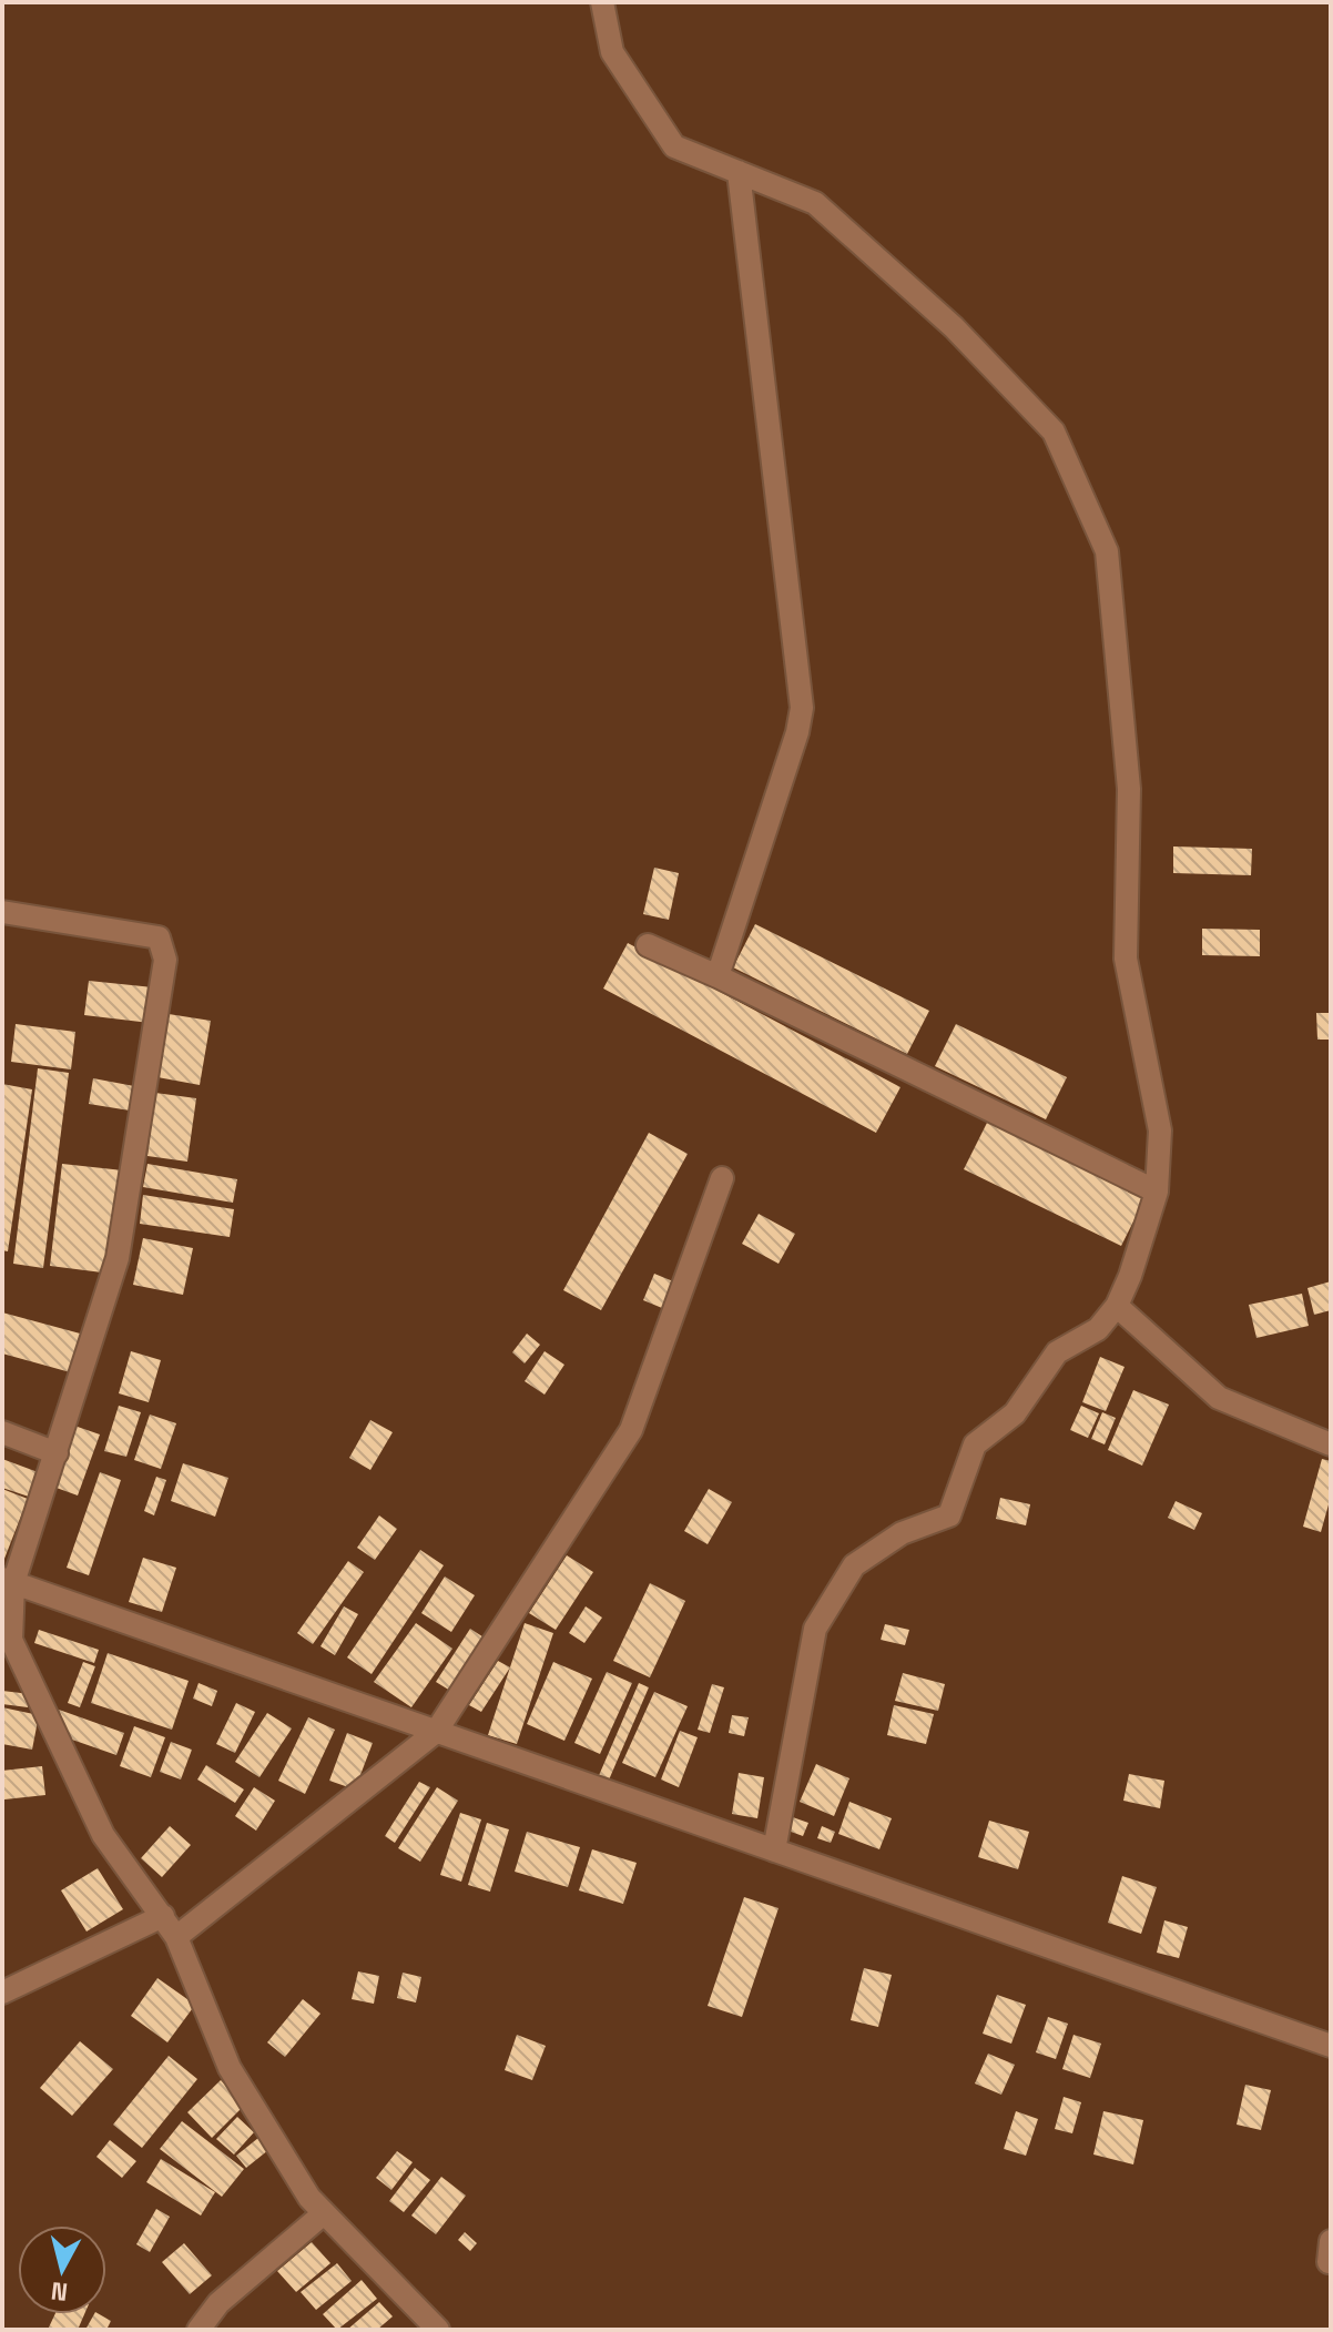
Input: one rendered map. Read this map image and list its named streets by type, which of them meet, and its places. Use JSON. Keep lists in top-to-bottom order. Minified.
{"north":"bottom"}
